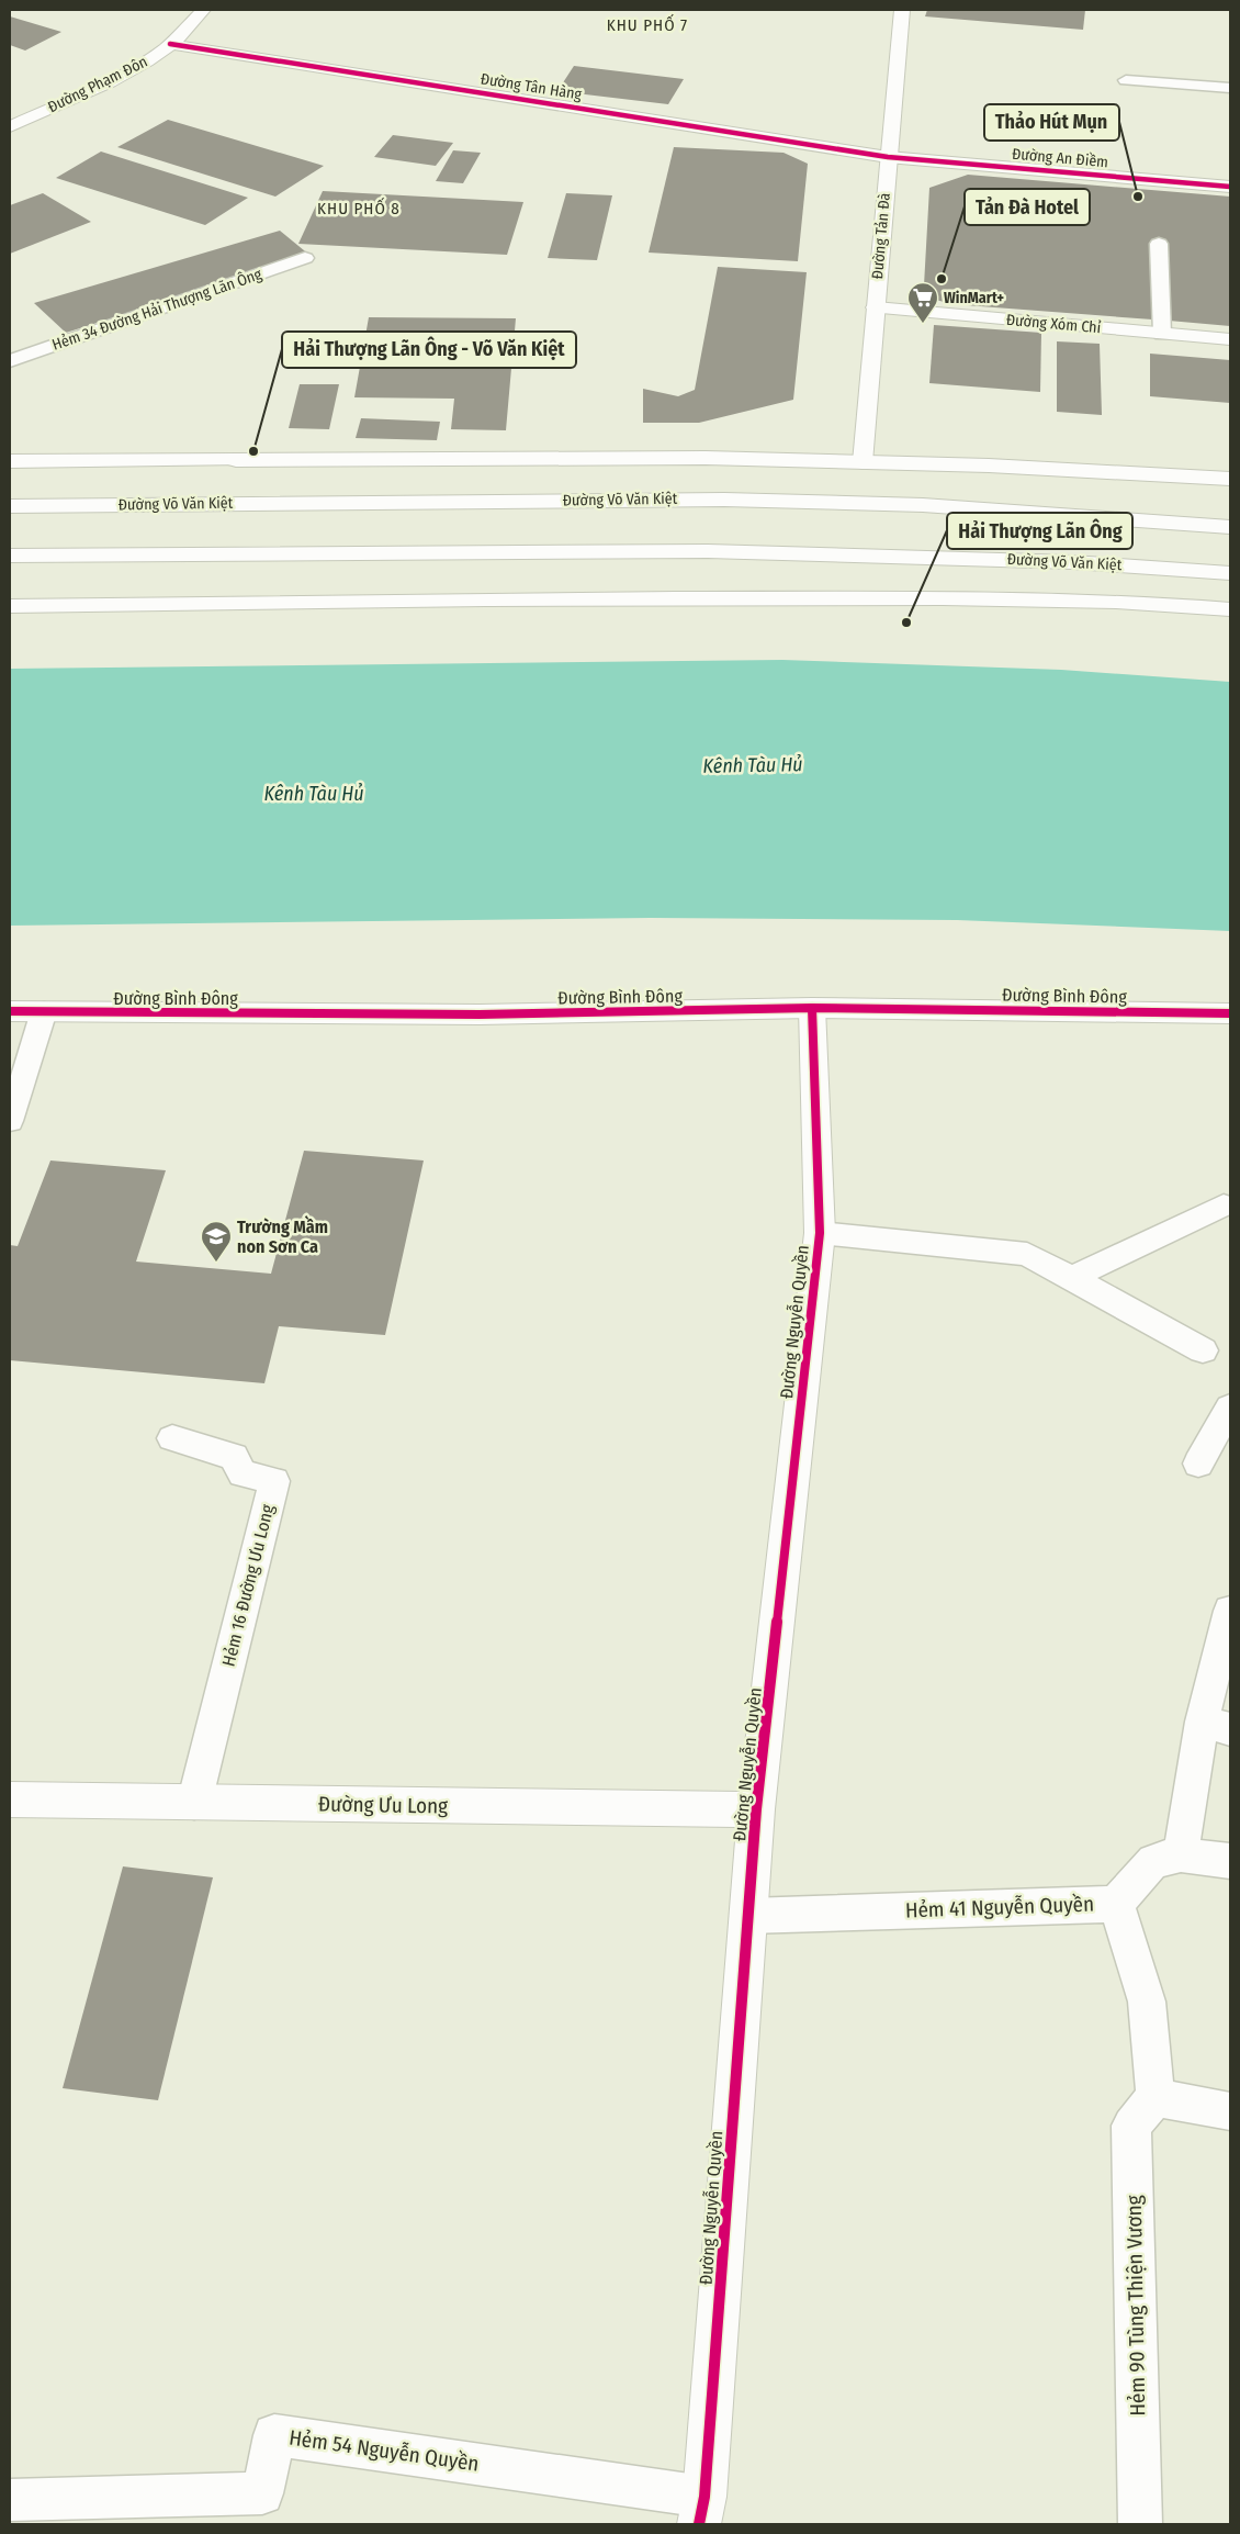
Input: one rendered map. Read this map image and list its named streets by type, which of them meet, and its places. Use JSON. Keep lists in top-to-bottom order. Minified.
{"streets":{"main road":["Đường Phạm Đôn","Đường Tân Hàng","Đường An Điềm","Đường Tản Đà","Đường Xóm Chỉ","Đường Võ Văn Kiệt","Đường Bình Đông","Đường Nguyễn Quyền","Đường Ưu Long"],"lane":["Hẻm 34 Đường Hải Thượng Lãn Ông","Hẻm 16 Đường Ưu Long","Hẻm 41 Nguyễn Quyền","Hẻm 90 Tùng Thiện Vương","Hẻm 54 Nguyễn Quyền"]},"crossings":[["Đường Phạm Đôn","Đường Tân Hàng"],["Đường Tân Hàng","Đường An Điềm"],["Đường Tân Hàng","Đường Tản Đà"],["Đường An Điềm","Đường Tản Đà"],["Đường Tản Đà","Đường Xóm Chỉ"],["Đường Bình Đông","Đường Nguyễn Quyền"],["Đường Nguyễn Quyền","Đường Ưu Long"],["Đường Nguyễn Quyền","Hẻm 41 Nguyễn Quyền"],["Đường Nguyễn Quyền","Hẻm 54 Nguyễn Quyền"],["Hẻm 16 Đường Ưu Long","Đường Ưu Long"]],"districts":["KHU PHỐ 7","KHU PHỐ 8"],"water":["Kênh Tàu Hủ"],"places":{"other":["Thảo Hút Mụn","Tản Đà Hotel","Hải Thượng Lãn Ông - Võ Văn Kiệt","Hải Thượng Lãn Ông"],"supermarket":["WinMart+"],"school or university":["Trường Mầm non Sơn Ca"]}}
